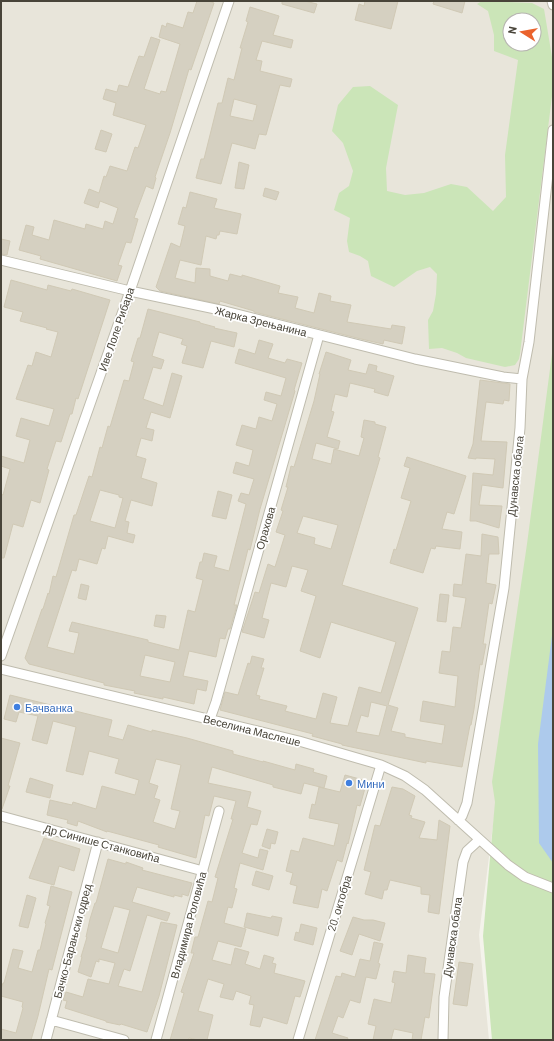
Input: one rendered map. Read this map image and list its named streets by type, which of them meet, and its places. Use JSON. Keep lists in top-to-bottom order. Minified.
{"streets":{"street":["Жарка Зрењанина","Иве Лоле Рибара","Дунавска обала","Орахова","Веселина Маслеше","Др Синише Станковића","20. октобра","Владимира Роловића","Бачко-Барањски одред"]},"crossings":[["Жарка Зрењанина","Иве Лоле Рибара"],["Жарка Зрењанина","Дунавска обала"],["Жарка Зрењанина","Орахова"],["Дунавска обала","Веселина Маслеше"],["Орахова","Веселина Маслеше"],["Веселина Маслеше","20. октобра"],["Др Синише Станковића","Владимира Роловића"],["Др Синише Станковића","Бачко-Барањски одред"]],"places":["Бачванка","Мини"],"north":"left"}
